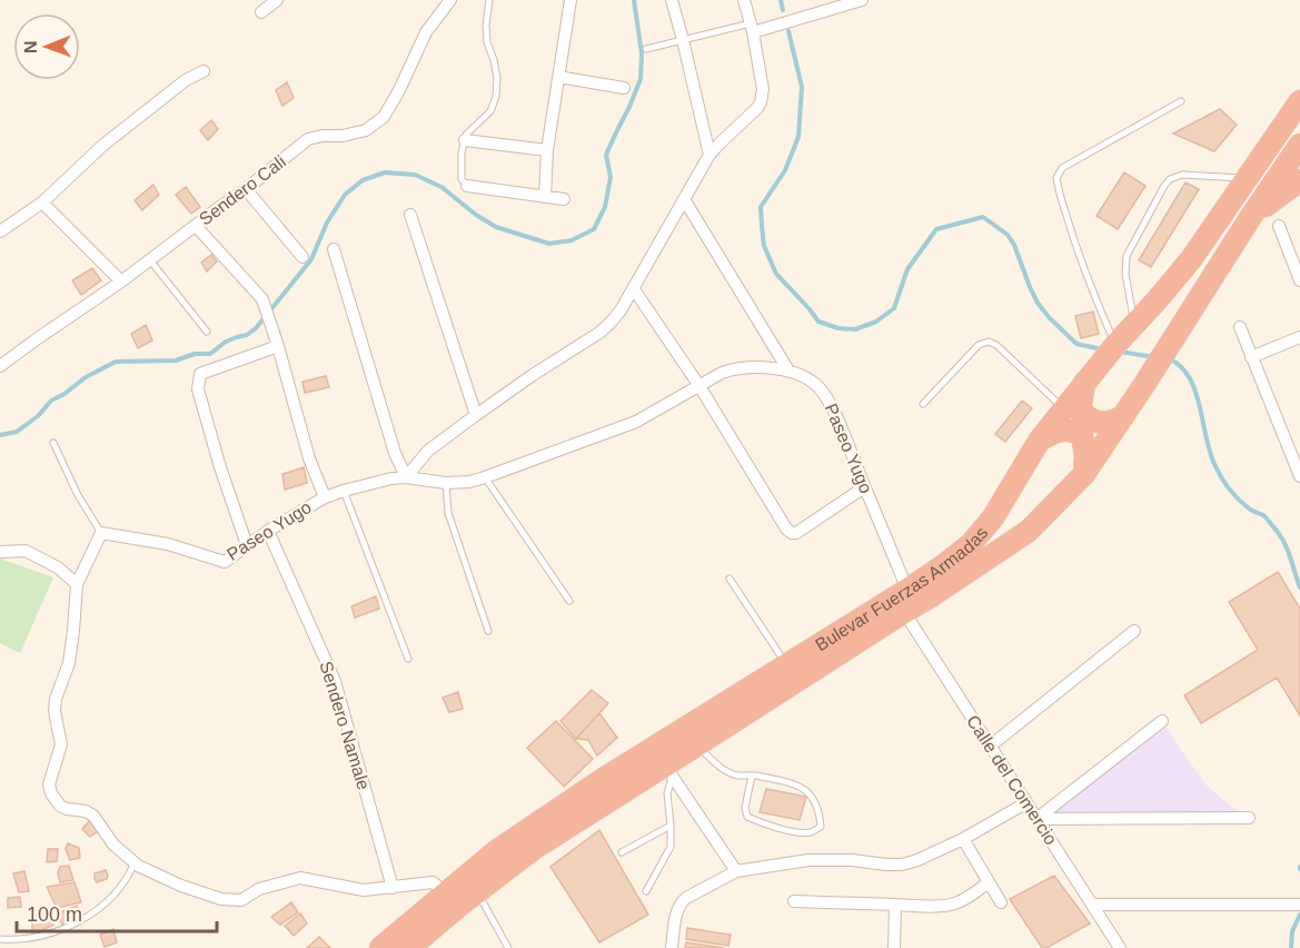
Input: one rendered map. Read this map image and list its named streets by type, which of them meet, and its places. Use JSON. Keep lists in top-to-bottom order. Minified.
{"streets":{"highway":["Bulevar Fuerzas Armadas"],"street":["Sendero Cali","Paseo Yugo","Sendero Namale","Calle del Comercio"]},"crossings":[["Paseo Yugo","Bulevar Fuerzas Armadas"],["Paseo Yugo","Sendero Namale"],["Paseo Yugo","Calle del Comercio"],["Bulevar Fuerzas Armadas","Calle del Comercio"]],"scale_bar":"100 m","north":"left"}
